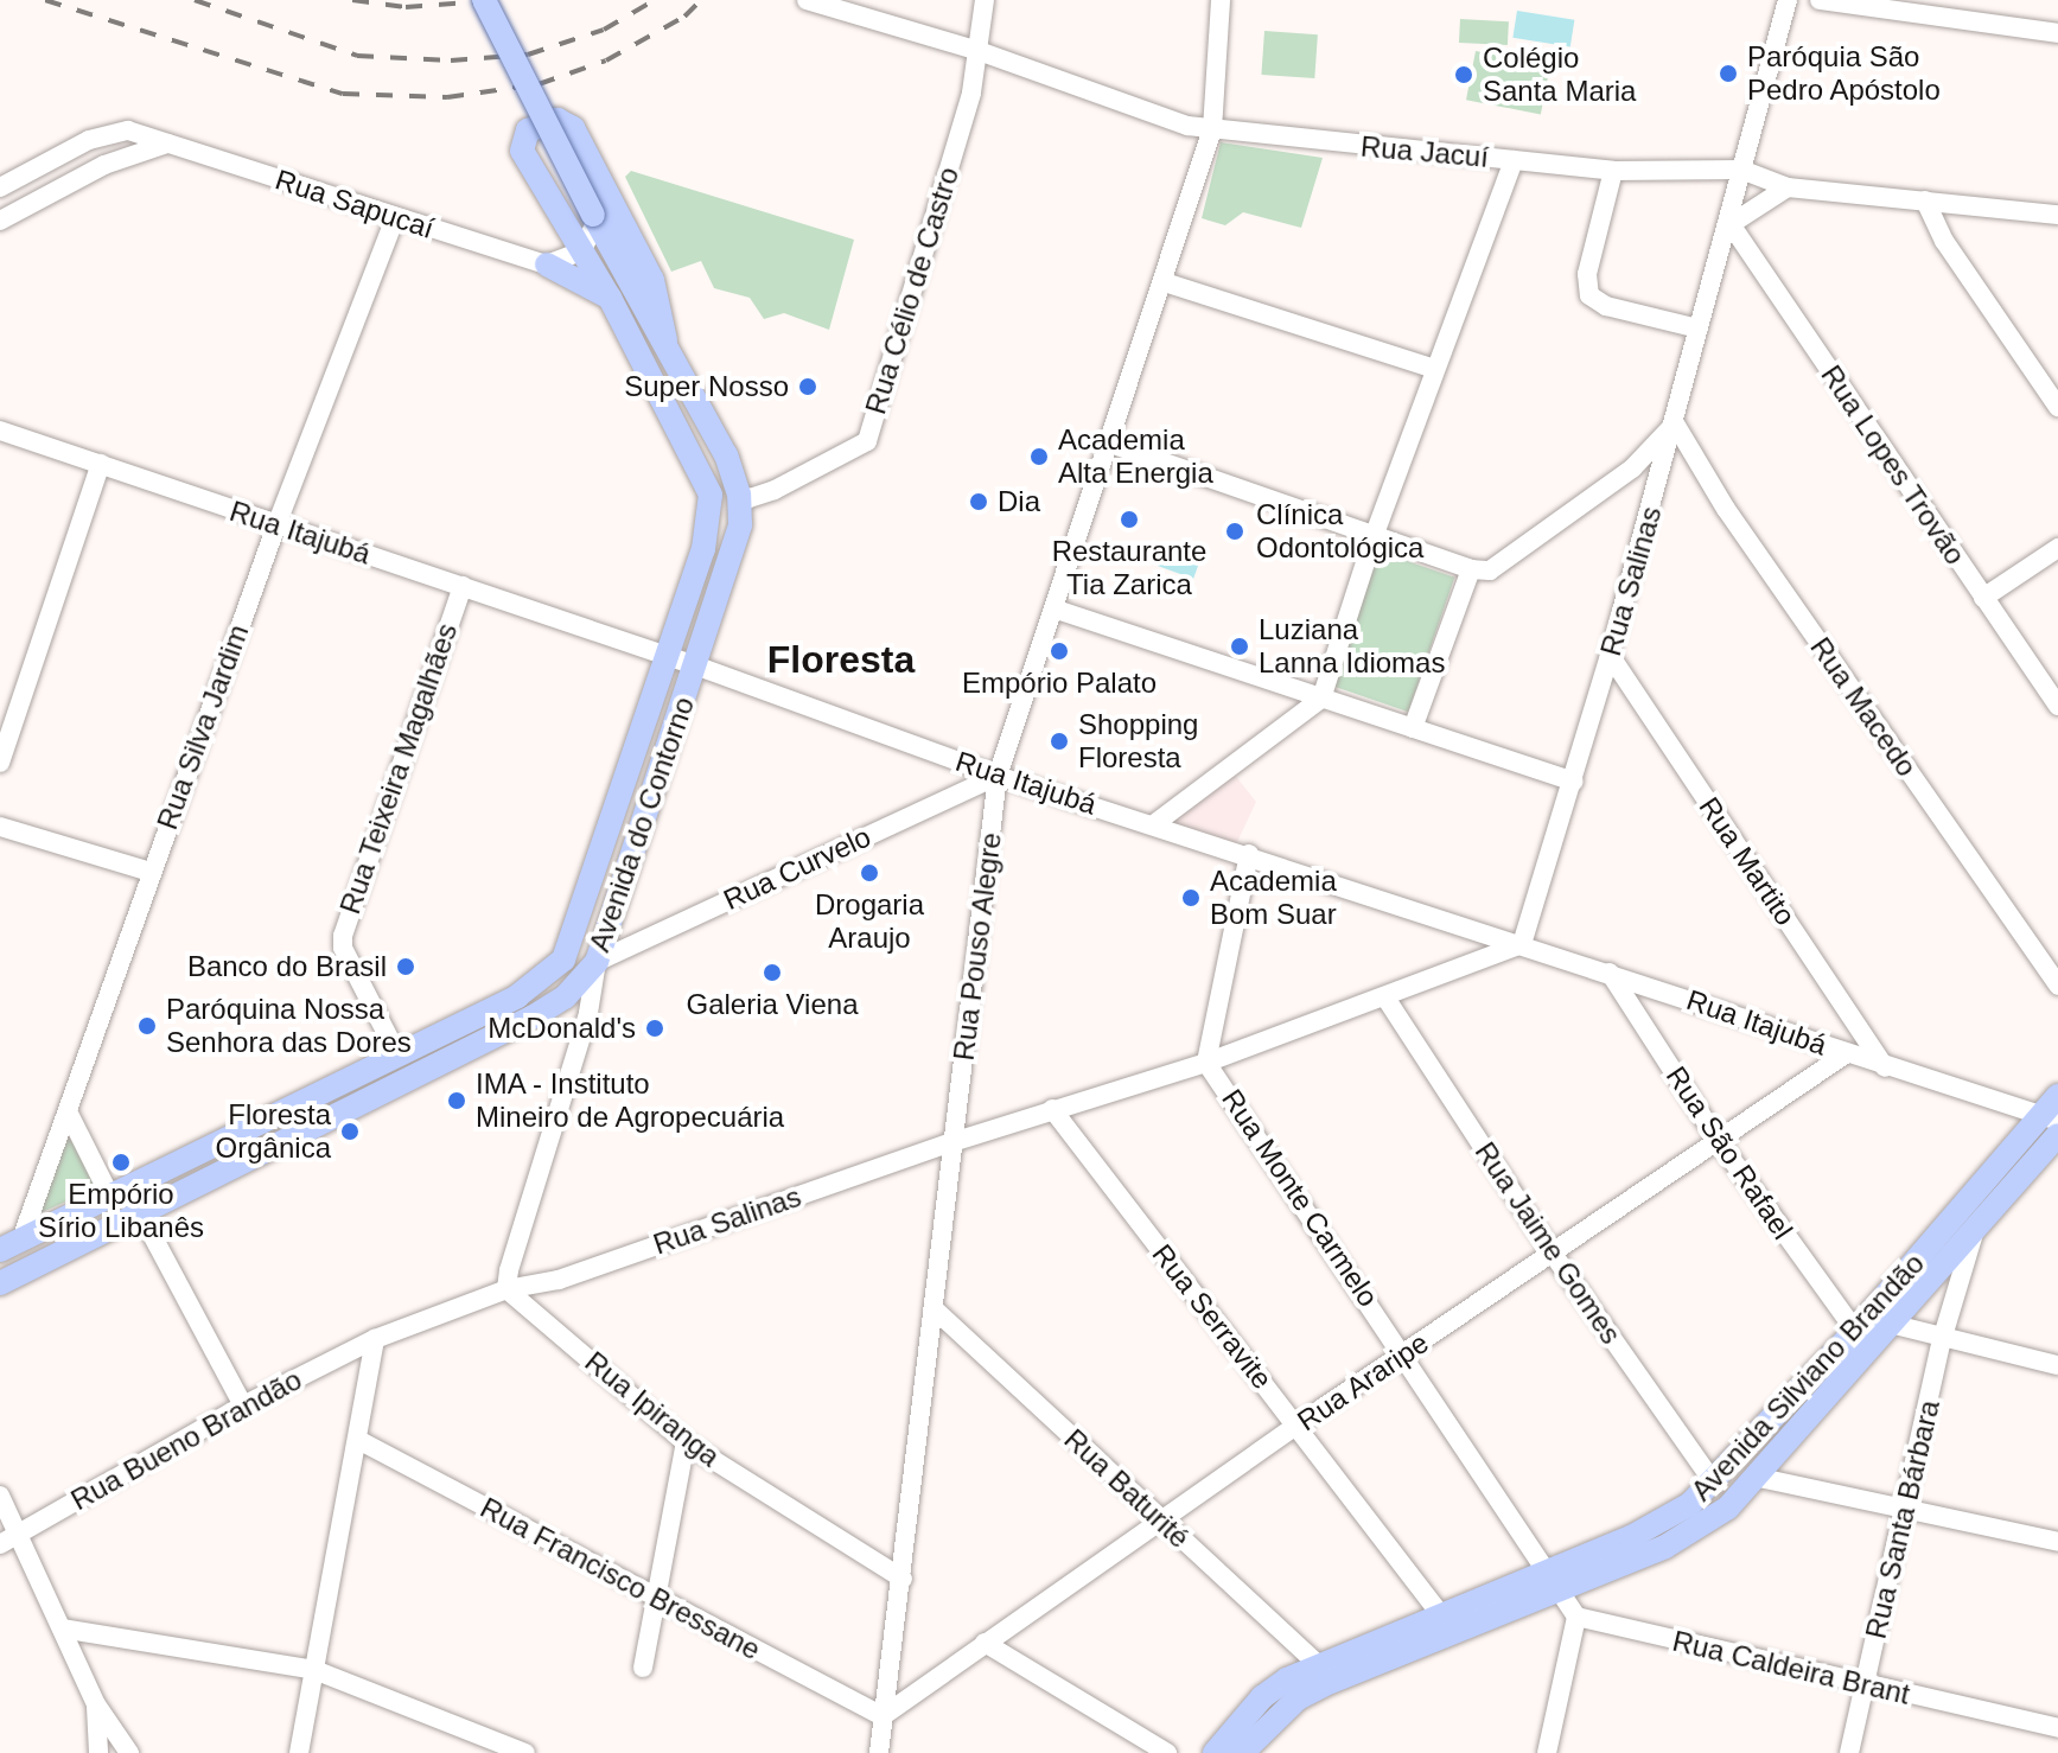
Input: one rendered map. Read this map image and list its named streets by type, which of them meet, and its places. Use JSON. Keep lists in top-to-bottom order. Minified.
{"streets":{"main road":["Avenida do Contorno","Avenida Silviano Brandão"],"street":["Rua Jacuí","Rua Sapucaí","Rua Célio de Castro","Rua Lopes Trovão","Rua Itajubá","Rua Salinas","Rua Macedo","Rua Silva Jardim","Rua Teixeira Magalhães","Rua Martito","Rua Curvelo","Rua Pouso Alegre","Rua São Rafael","Rua Monte Carmelo","Rua Jaime Gomes","Rua Serravite","Rua Araripe","Rua Ipiranga","Rua Bueno Brandão","Rua Baturité","Rua Santa Bárbara","Rua Francisco Bressane","Rua Caldeira Brant"]},"crossings":[["Rua Jacuí","Rua Célio de Castro"],["Rua Jacuí","Rua Salinas"],["Rua Jacuí","Rua Pouso Alegre"],["Rua Sapucaí","Rua Silva Jardim"],["Rua Célio de Castro","Avenida do Contorno"],["Rua Lopes Trovão","Rua Salinas"],["Rua Itajubá","Rua Salinas"],["Rua Itajubá","Rua Silva Jardim"],["Rua Itajubá","Rua Teixeira Magalhães"],["Rua Itajubá","Avenida do Contorno"],["Rua Itajubá","Rua Martito"],["Rua Itajubá","Rua Curvelo"],["Rua Itajubá","Rua Pouso Alegre"],["Rua Itajubá","Rua São Rafael"],["Rua Itajubá","Avenida Silviano Brandão"],["Rua Itajubá","Rua Araripe"],["Rua Salinas","Rua Macedo"],["Rua Salinas","Rua Martito"],["Rua Salinas","Rua Pouso Alegre"],["Rua Salinas","Rua Monte Carmelo"],["Rua Salinas","Rua Jaime Gomes"],["Rua Salinas","Rua Serravite"],["Rua Salinas","Rua Ipiranga"],["Rua Salinas","Rua Bueno Brandão"],["Rua Silva Jardim","Avenida do Contorno"],["Rua Teixeira Magalhães","Avenida do Contorno"],["Avenida do Contorno","Rua Curvelo"],["Rua Curvelo","Rua Pouso Alegre"],["Rua Pouso Alegre","Rua Araripe"],["Rua Pouso Alegre","Rua Ipiranga"],["Rua Pouso Alegre","Rua Baturité"],["Rua Pouso Alegre","Rua Francisco Bressane"],["Rua São Rafael","Avenida Silviano Brandão"],["Rua São Rafael","Rua Araripe"],["Rua Monte Carmelo","Avenida Silviano Brandão"],["Rua Monte Carmelo","Rua Araripe"],["Rua Jaime Gomes","Avenida Silviano Brandão"],["Rua Jaime Gomes","Rua Araripe"],["Rua Serravite","Avenida Silviano Brandão"],["Rua Serravite","Rua Araripe"],["Avenida Silviano Brandão","Rua Baturité"],["Avenida Silviano Brandão","Rua Santa Bárbara"],["Rua Araripe","Rua Baturité"],["Rua Araripe","Rua Francisco Bressane"],["Rua Santa Bárbara","Rua Caldeira Brant"]],"districts":["Floresta"],"places":["Paróquia São Pedro Apóstolo","Colégio Santa Maria","Super Nosso","Academia Alta Energia","Dia","Restaurante Tia Zarica","Clínica Odontológica","Luziana Lanna Idiomas","Empório Palato","Shopping Floresta","Drogaria Araujo","Academia Bom Suar","Banco do Brasil","Galeria Viena","Paróquina Nossa Senhora das Dores","McDonald's","IMA - Instituto Mineiro de Agropecuária","Floresta Orgânica","Empório Sírio Libanês"]}
